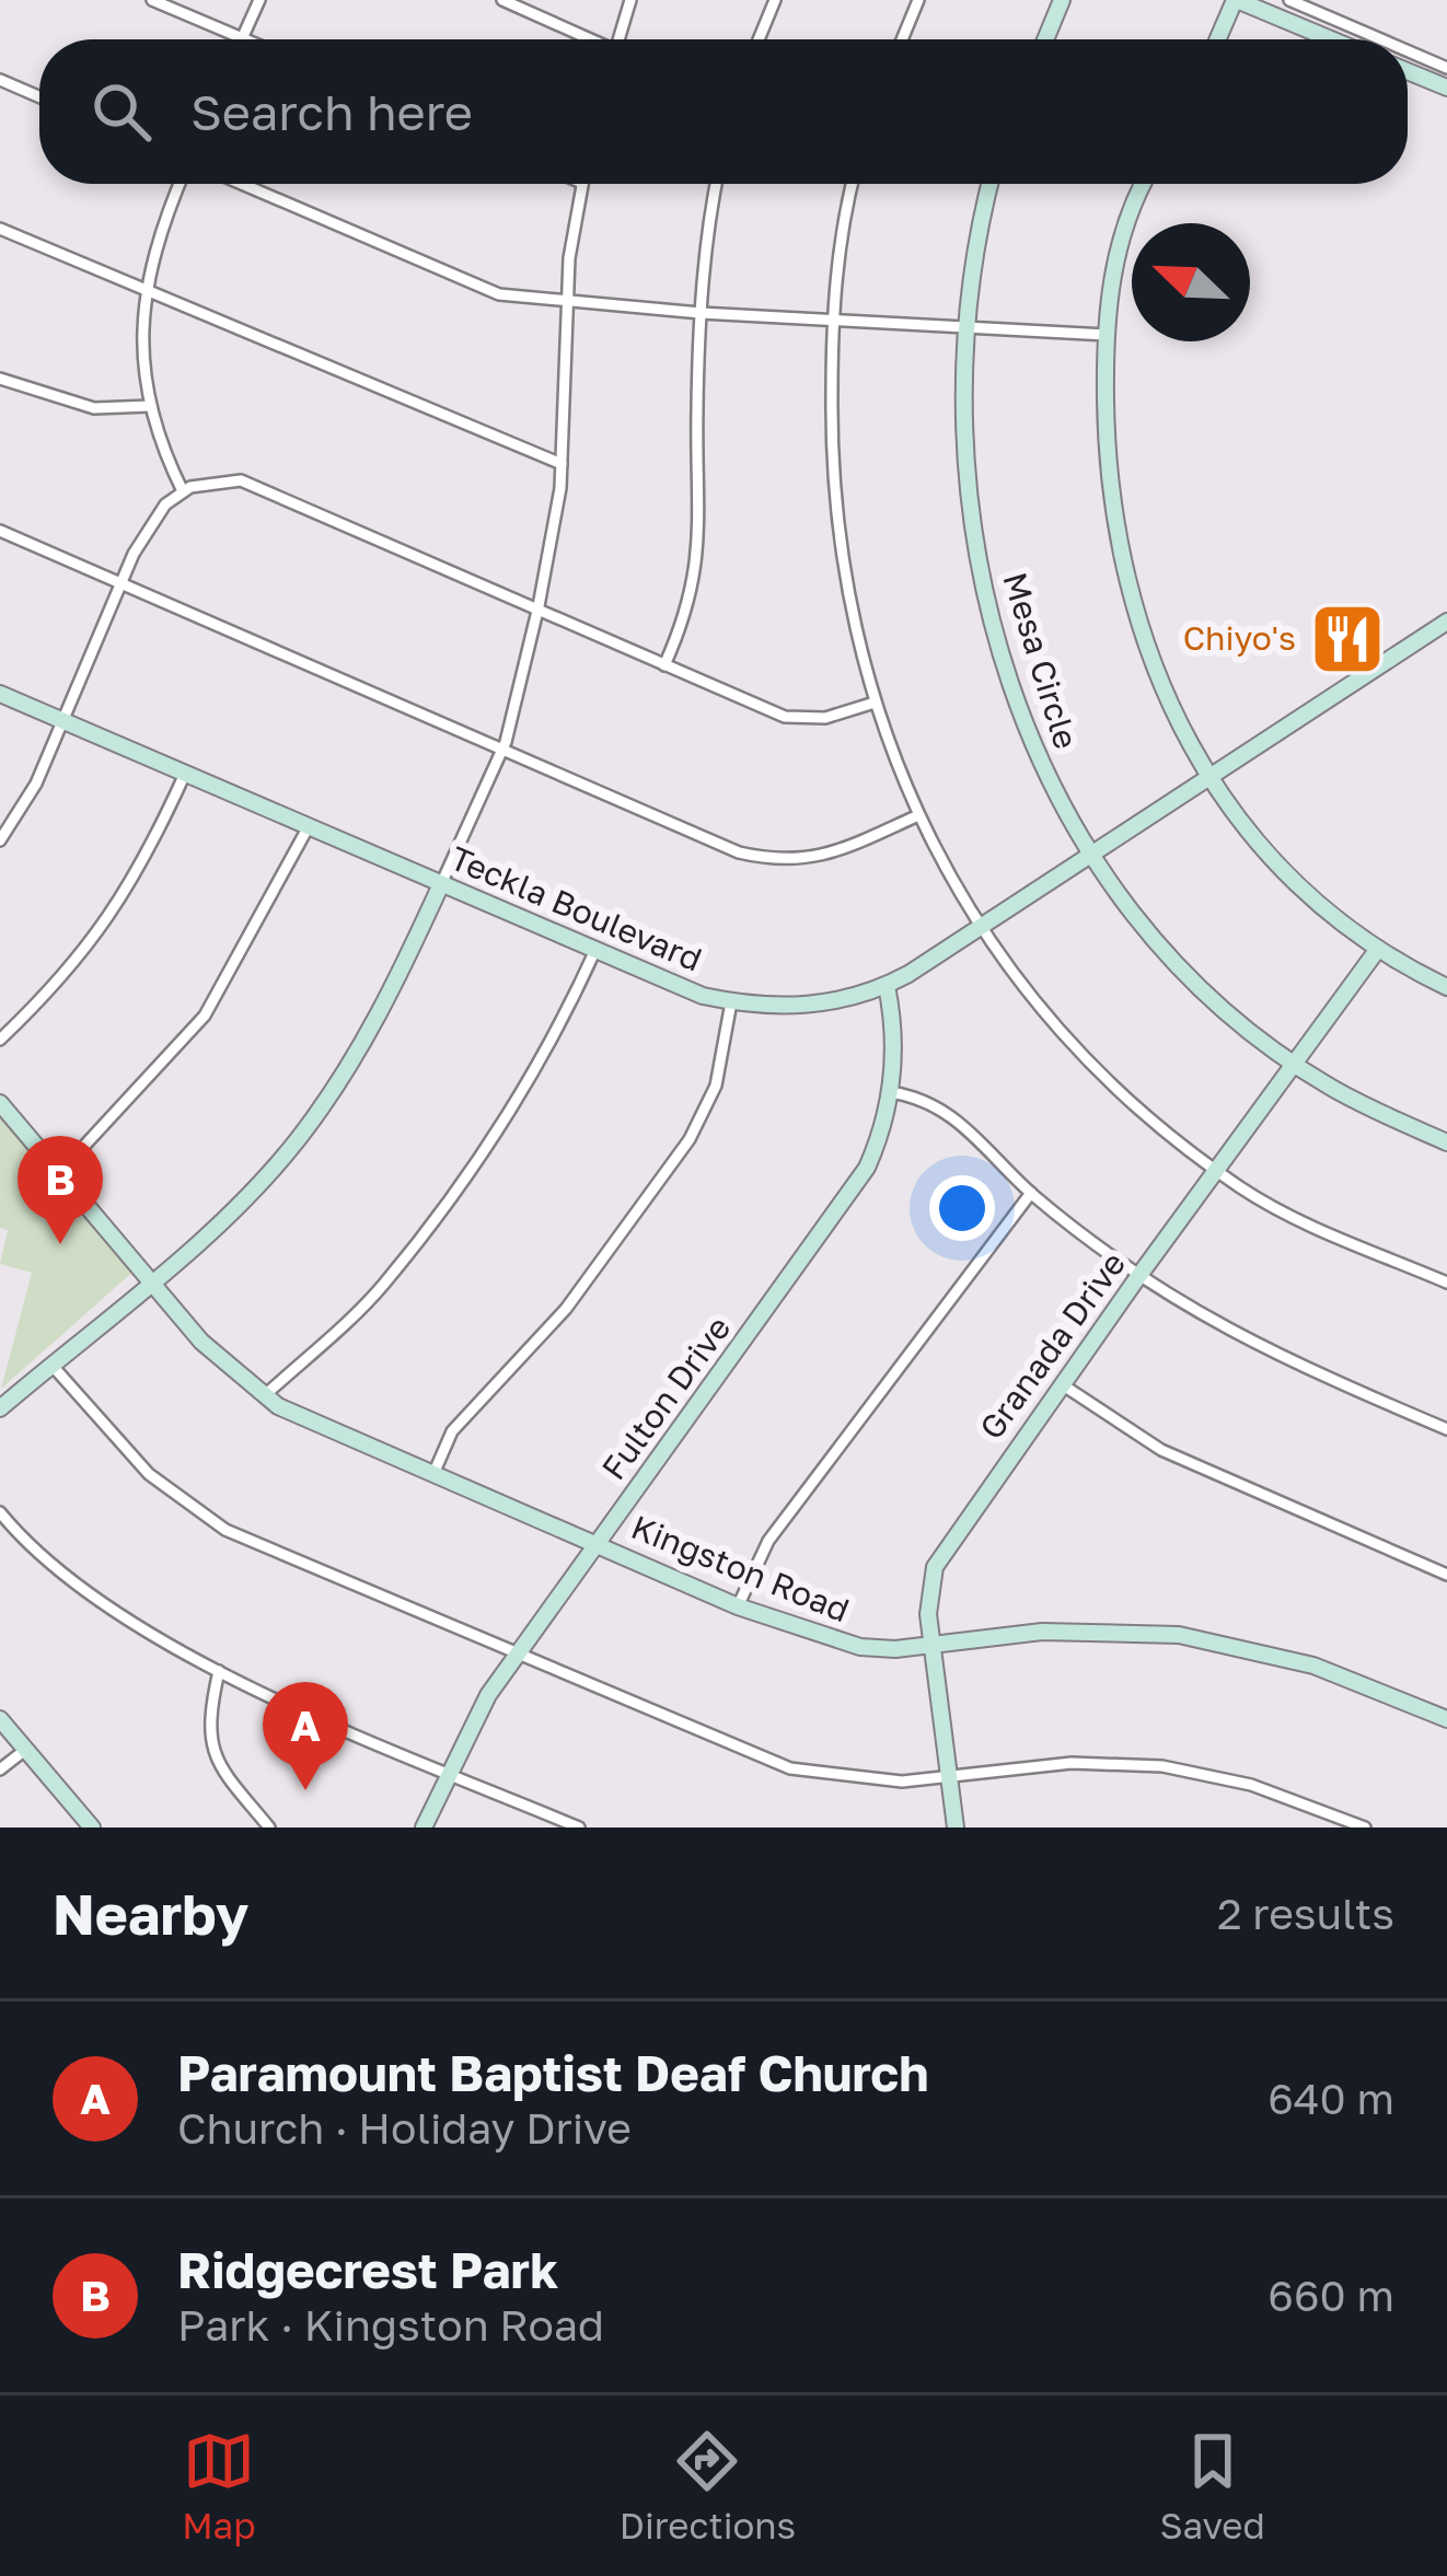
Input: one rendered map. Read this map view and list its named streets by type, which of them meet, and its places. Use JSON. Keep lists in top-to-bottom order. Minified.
{"streets":{"street":["Mesa Circle","Teckla Boulevard","Granada Drive","Fulton Drive","Kingston Road"]},"crossings":[["Mesa Circle","Teckla Boulevard"],["Mesa Circle","Granada Drive"],["Teckla Boulevard","Fulton Drive"],["Granada Drive","Kingston Road"],["Fulton Drive","Kingston Road"]],"places":{"restaurant":["Chiyo's"]},"north":"top left","page":{"search":"Search here","pins":["B","A"],"heading":["Nearby","2 results"],"list":[{"mark":"A","name":"Paramount Baptist Deaf Church","note":"Church · Holiday Drive","value":"640 m"},{"mark":"B","name":"Ridgecrest Park","note":"Park · Kingston Road","value":"660 m"}],"nav":["Map","Directions","Saved"]}}
